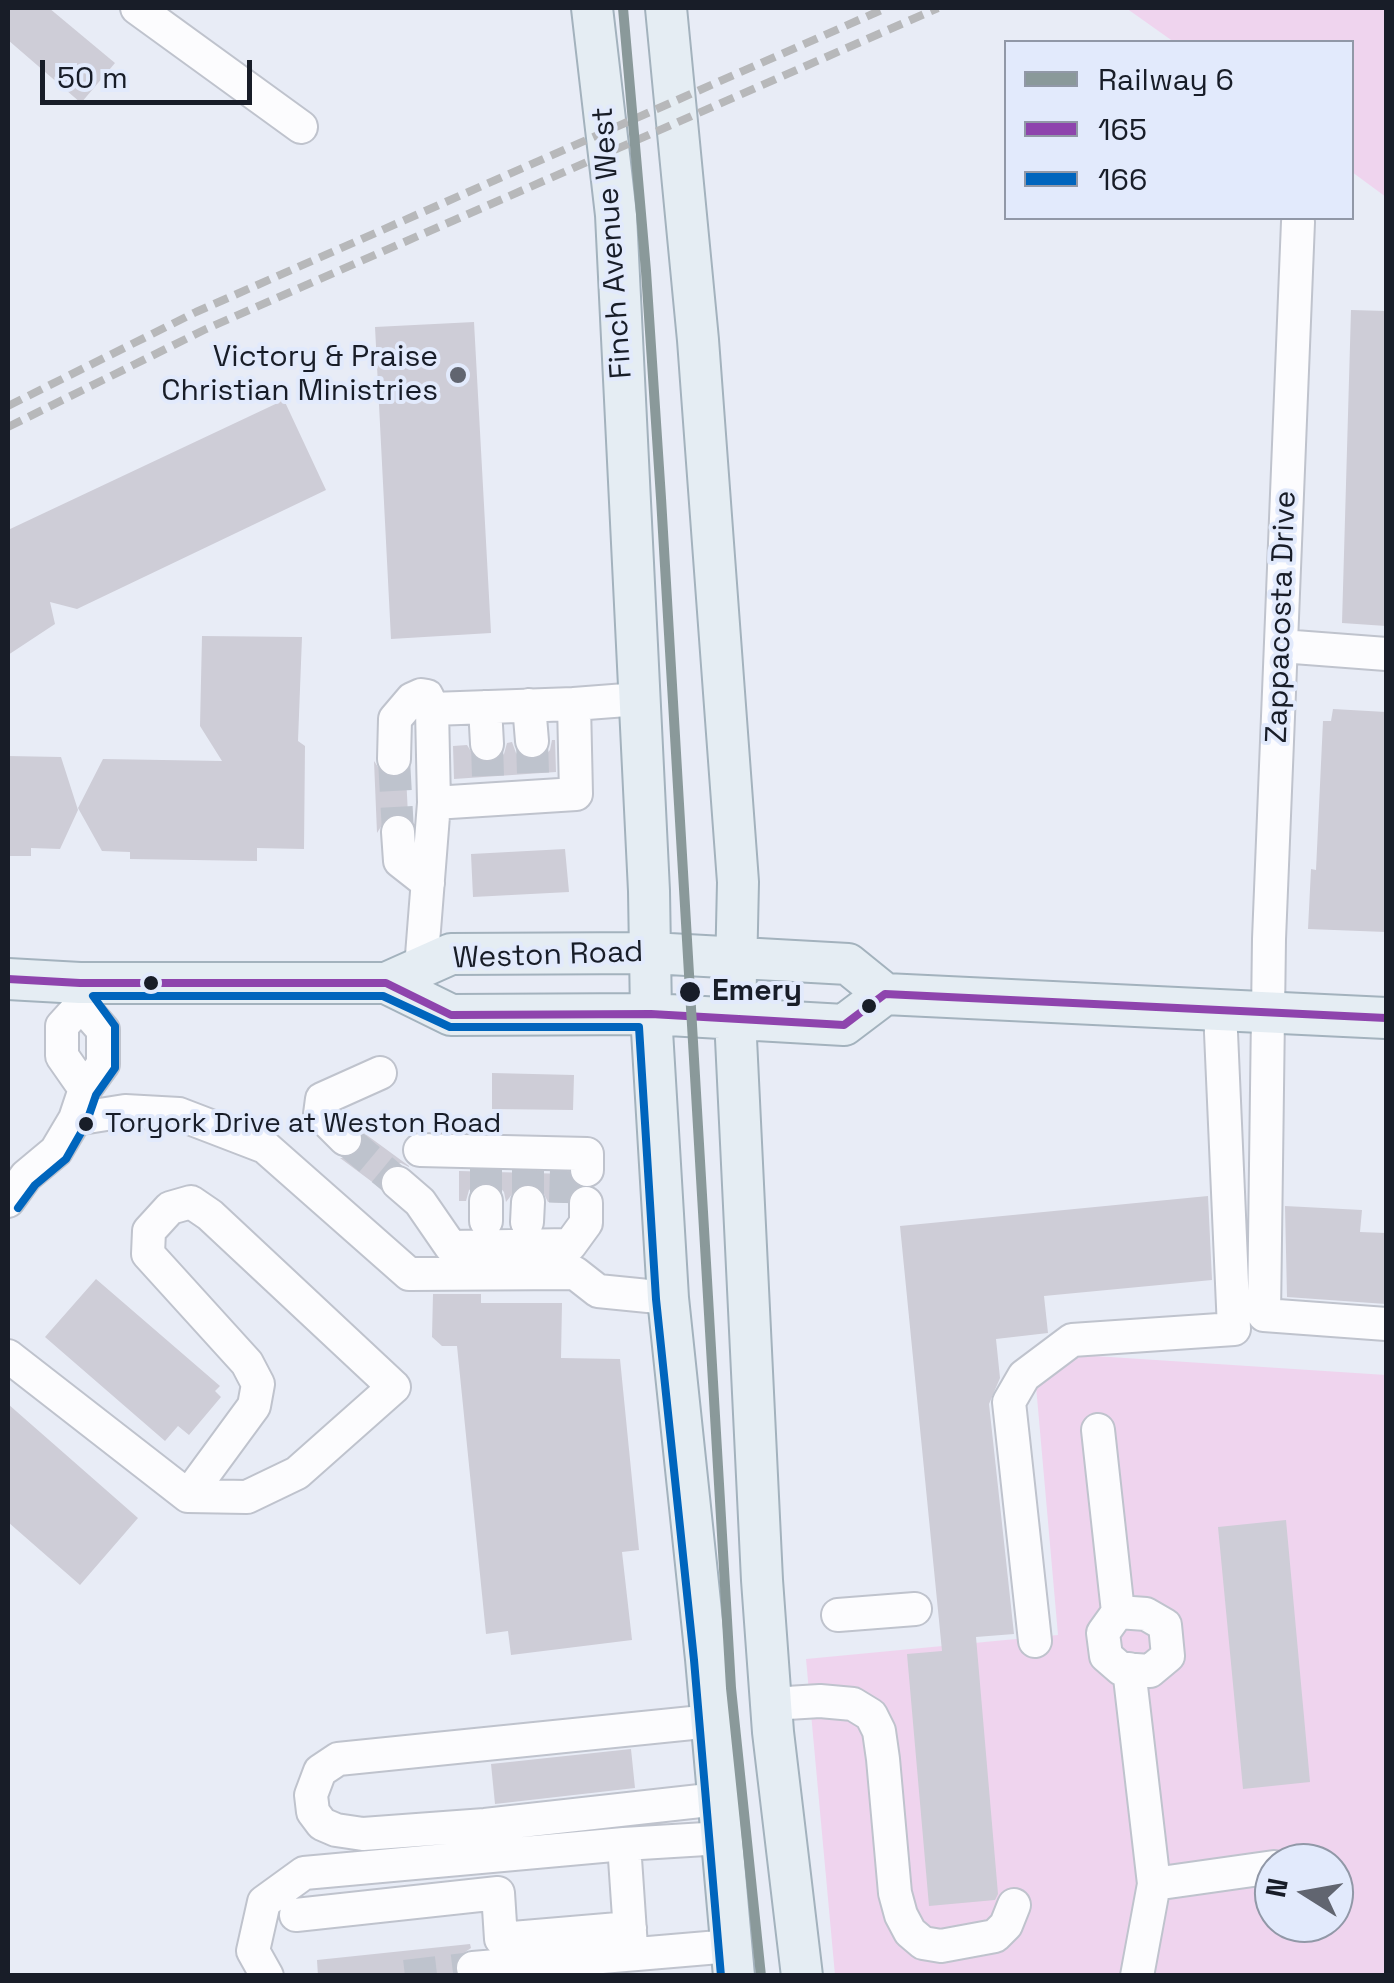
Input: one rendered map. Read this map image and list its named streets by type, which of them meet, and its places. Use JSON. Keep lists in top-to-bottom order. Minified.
{"streets":{"main road":["Finch Avenue West","Weston Road"],"street":["Zappacosta Drive"]},"crossings":[["Finch Avenue West","Weston Road"]],"places":["Victory & Praise Christian Ministries","Emery","Toryork Drive at Weston Road"],"lines":["rail line 6","transit line 165","transit line 166"],"legend":["Railway 6","165","166"],"scale_bar":"50 m","north":"left"}
